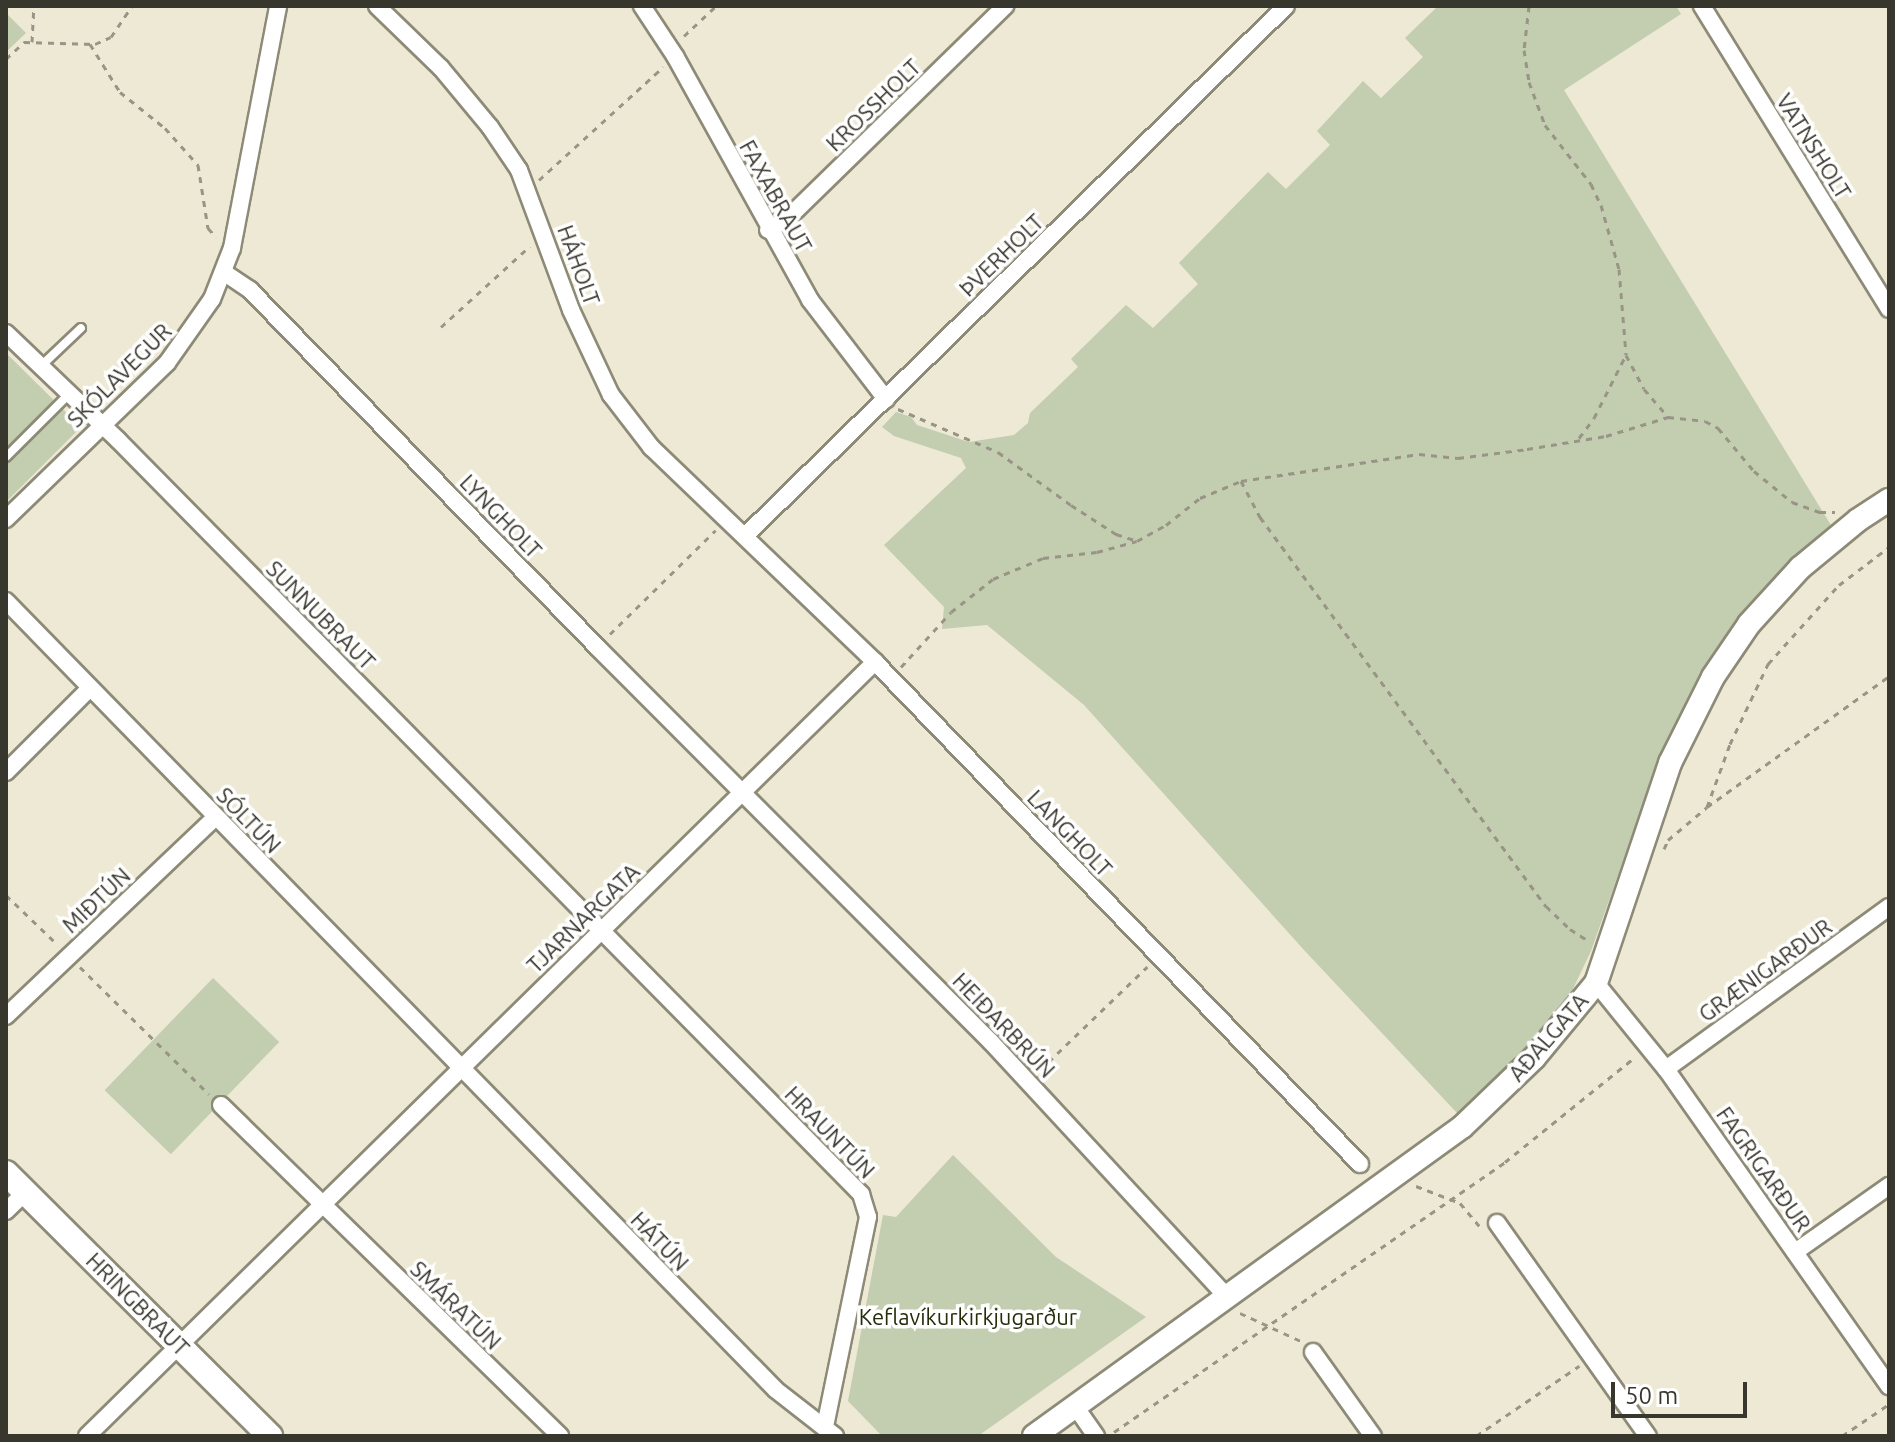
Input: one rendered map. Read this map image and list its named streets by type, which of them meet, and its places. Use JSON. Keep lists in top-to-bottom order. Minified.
{"streets":{"main road":["HRINGBRAUT"],"street":["KROSSHOLT","VATNSHOLT","FAXABRAUT","ÞVERHOLT","HÁHOLT","SKÓLAVEGUR","LYNGHOLT","SUNNUBRAUT","SÓLTÚN","LANGHOLT","MIÐTÚN","TJARNARGATA","GRÆNIGARÐUR","HEIÐARBRÚN","AÐALGATA","HRAUNTÚN","FAGRIGARÐUR","HÁTÚN","SMÁRATÚN"]},"crossings":[["KROSSHOLT","FAXABRAUT"],["FAXABRAUT","ÞVERHOLT"],["ÞVERHOLT","HÁHOLT"],["ÞVERHOLT","LANGHOLT"],["HÁHOLT","LANGHOLT"],["SKÓLAVEGUR","LYNGHOLT"],["SKÓLAVEGUR","SUNNUBRAUT"],["LYNGHOLT","TJARNARGATA"],["LYNGHOLT","HEIÐARBRÚN"],["SUNNUBRAUT","TJARNARGATA"],["SUNNUBRAUT","HRAUNTÚN"],["SÓLTÚN","MIÐTÚN"],["SÓLTÚN","TJARNARGATA"],["SÓLTÚN","HÁTÚN"],["LANGHOLT","TJARNARGATA"],["TJARNARGATA","HEIÐARBRÚN"],["TJARNARGATA","HRAUNTÚN"],["TJARNARGATA","HÁTÚN"],["TJARNARGATA","HRINGBRAUT"],["TJARNARGATA","SMÁRATÚN"],["GRÆNIGARÐUR","FAGRIGARÐUR"],["HEIÐARBRÚN","AÐALGATA"],["AÐALGATA","FAGRIGARÐUR"],["HRAUNTÚN","HÁTÚN"]],"parks":["Keflavíkurkirkjugarður"],"scale_bar":"50 m"}
